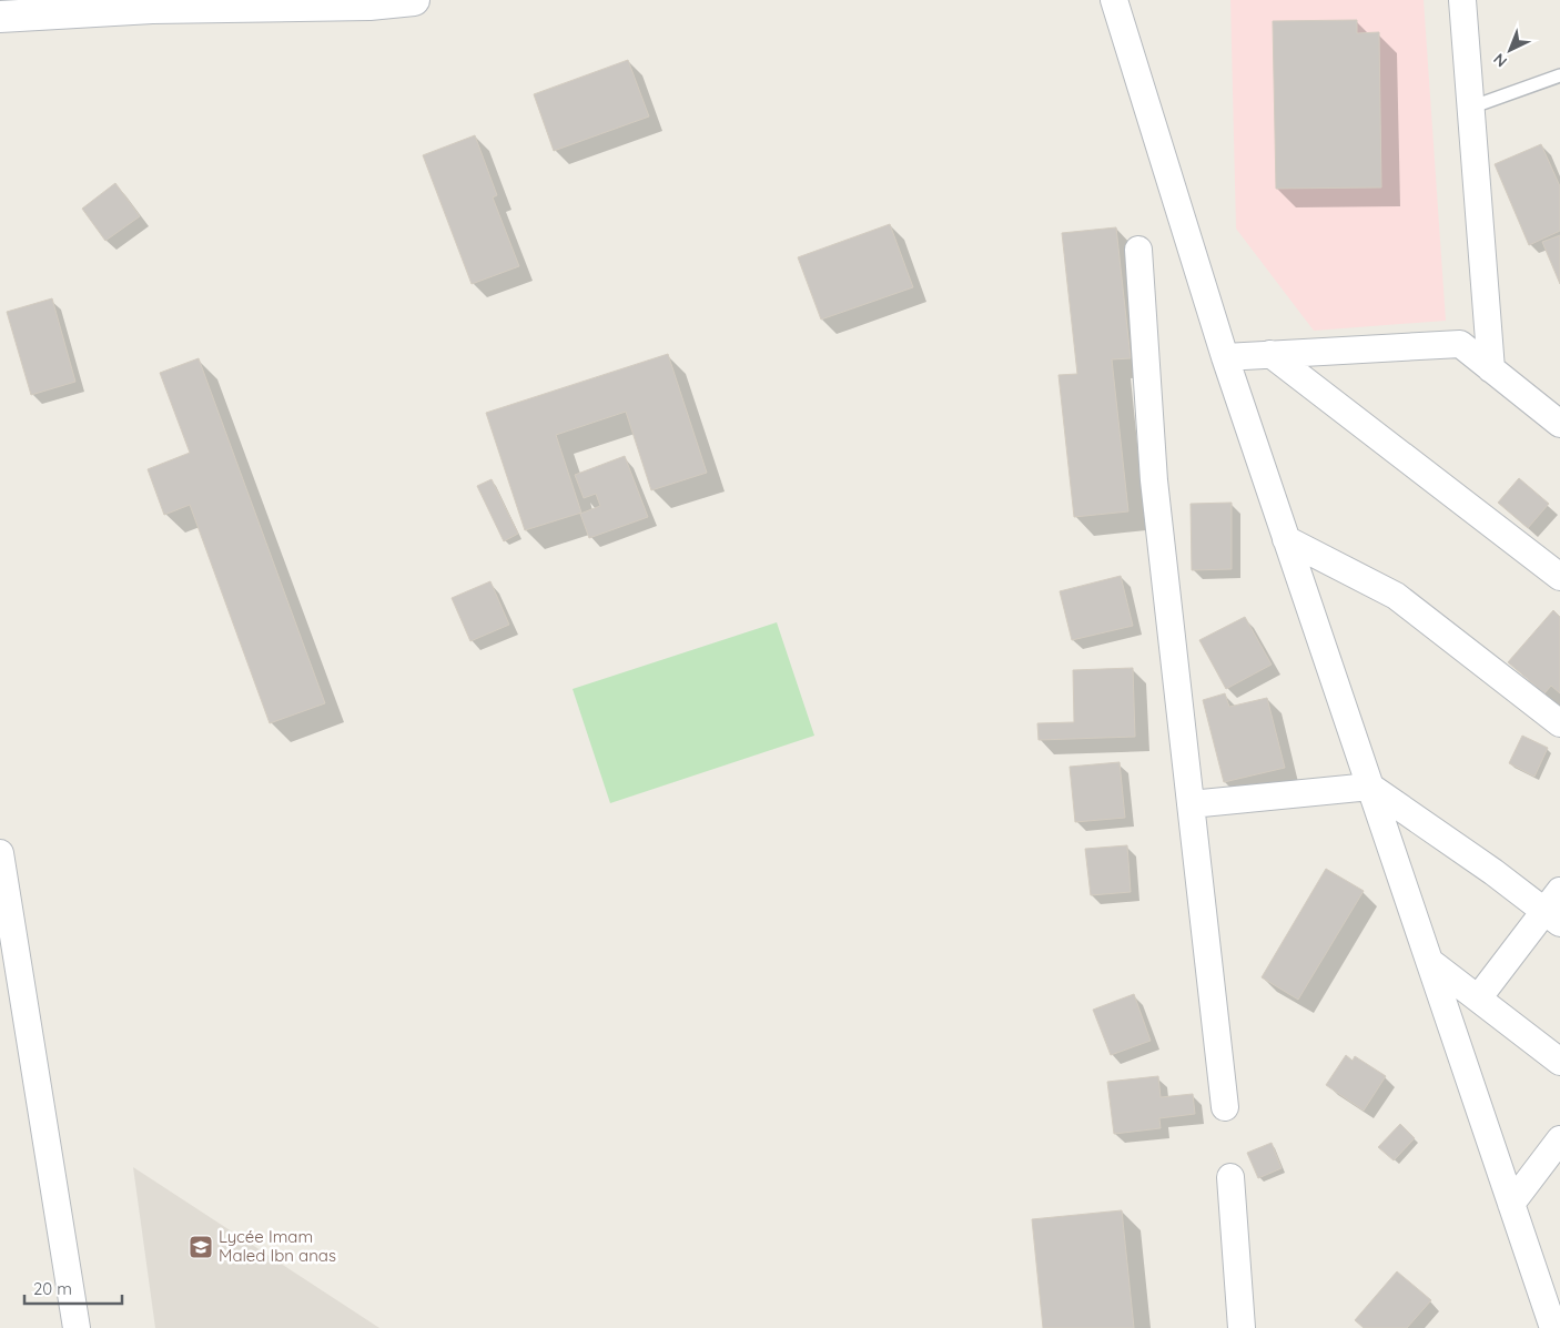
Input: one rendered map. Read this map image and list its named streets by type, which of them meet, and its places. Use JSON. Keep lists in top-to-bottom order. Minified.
{"places":{"school or university":["Lycée Imam Maled Ibn anas"]},"scale_bar":"20 m","north":"bottom left"}
